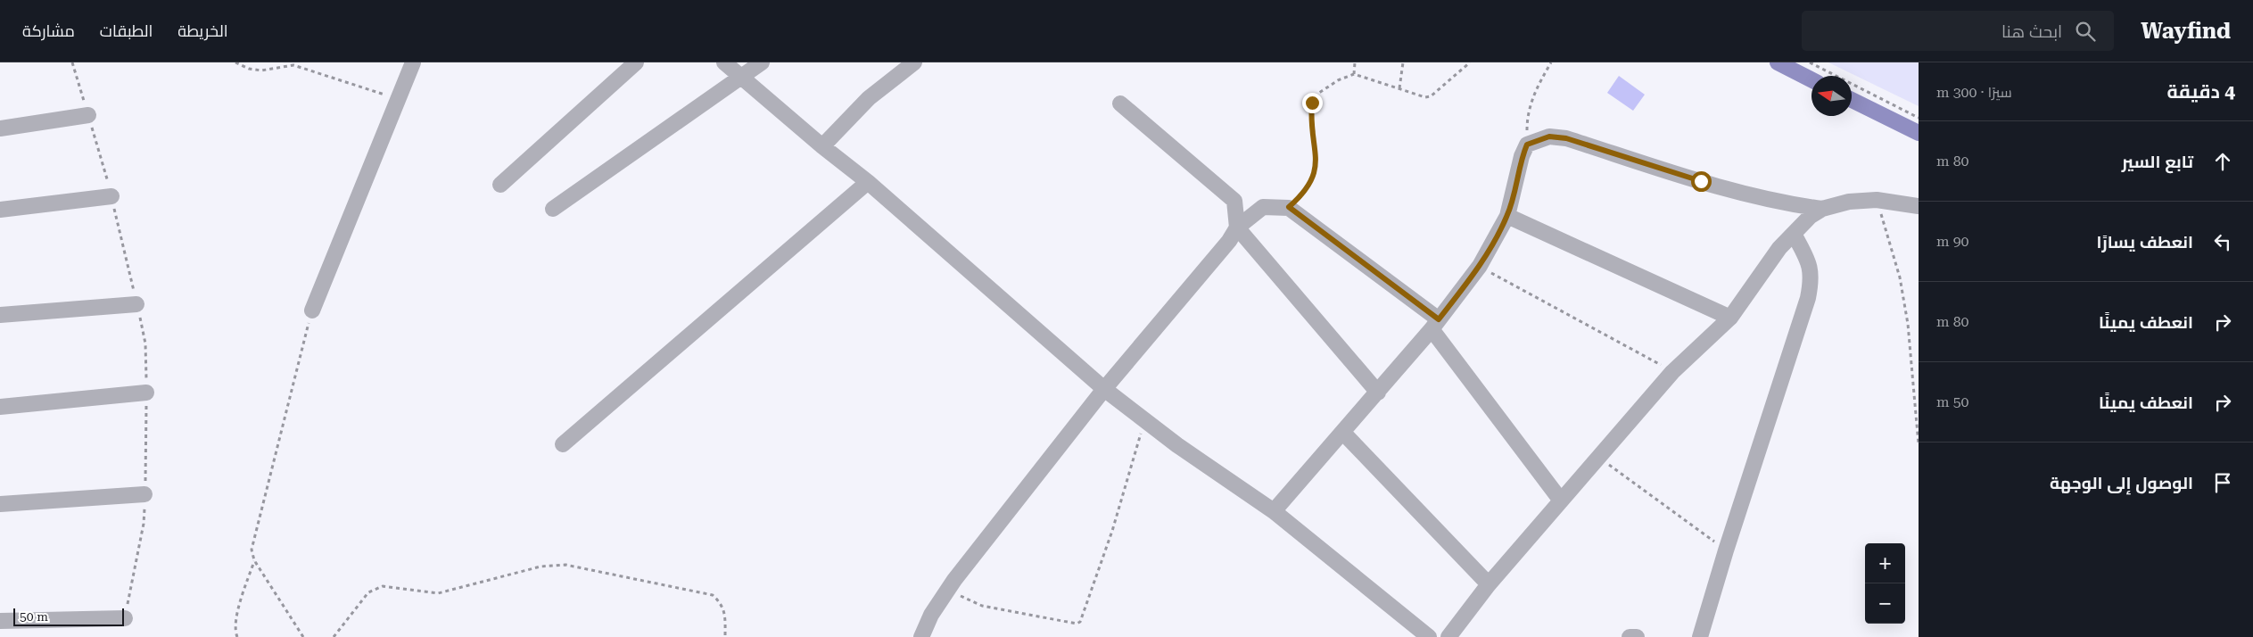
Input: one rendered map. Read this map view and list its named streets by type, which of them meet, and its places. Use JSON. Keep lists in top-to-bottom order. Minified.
{"scale_bar":"50 m","north":"left","page":{"header":"Wayfind","search":"ابحث هنا","nav":["الخريطة","الطبقات","مشاركة"],"heading":["4 دقيقة","سيرًا · 300 m"],"list":[["تابع السير","80 m"],["انعطف يسارًا","90 m"],["انعطف يمينًا","80 m"],["انعطف يمينًا","50 m"],"الوصول إلى الوجهة"],"map_buttons":["+","−"],"scale":"50 m"}}
